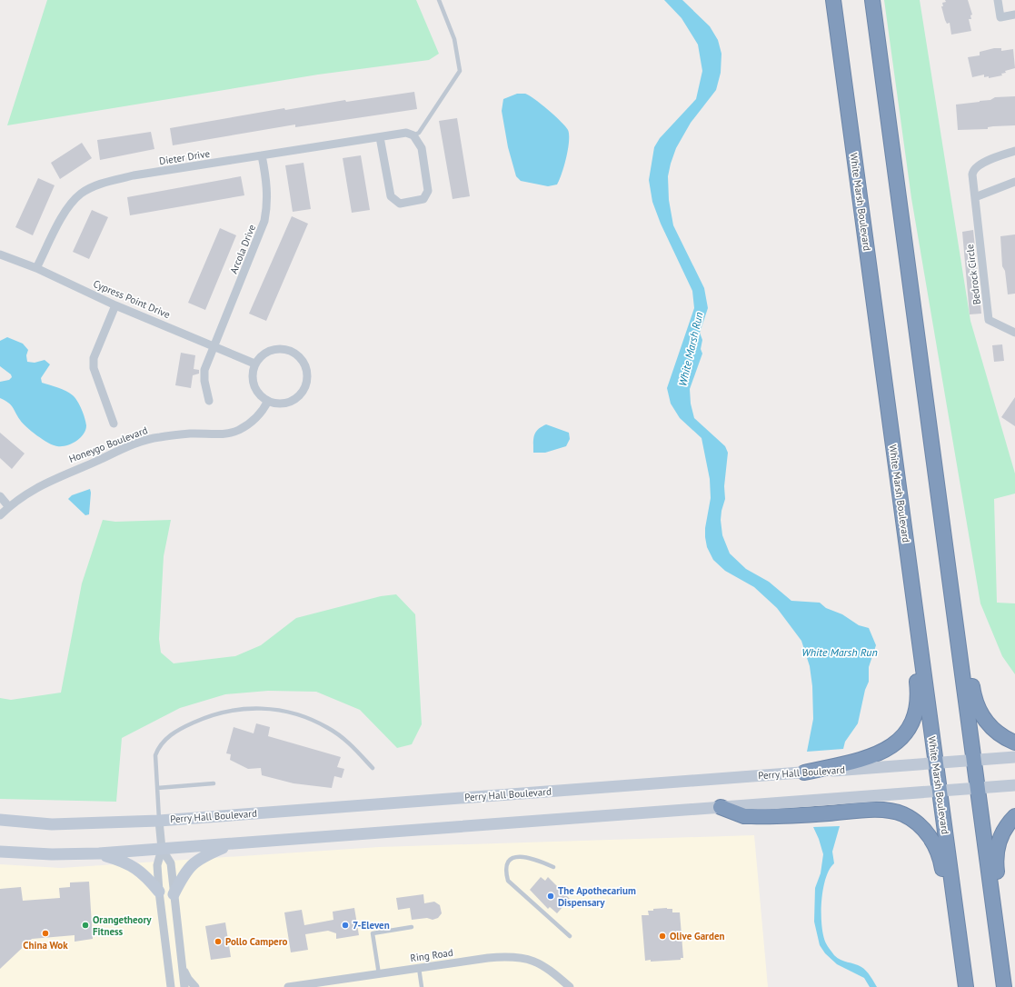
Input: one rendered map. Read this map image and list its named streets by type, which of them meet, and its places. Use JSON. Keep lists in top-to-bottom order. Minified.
{"streets":{"highway":["White Marsh Boulevard"],"main road":["Perry Hall Boulevard"],"street":["Dieter Drive","Arcola Drive","Bedrock Circle","Cypress Point Drive","Honeygo Boulevard","Ring Road"]},"crossings":[["Dieter Drive","Arcola Drive"],["Dieter Drive","Cypress Point Drive"],["White Marsh Boulevard","Perry Hall Boulevard"],["Arcola Drive","Cypress Point Drive"],["Cypress Point Drive","Honeygo Boulevard"]],"water":["White Marsh Run"],"places":["The Apothecarium Dispensary","Orangetheory Fitness","7-Eleven","China Wok","Olive Garden","Pollo Campero"]}
